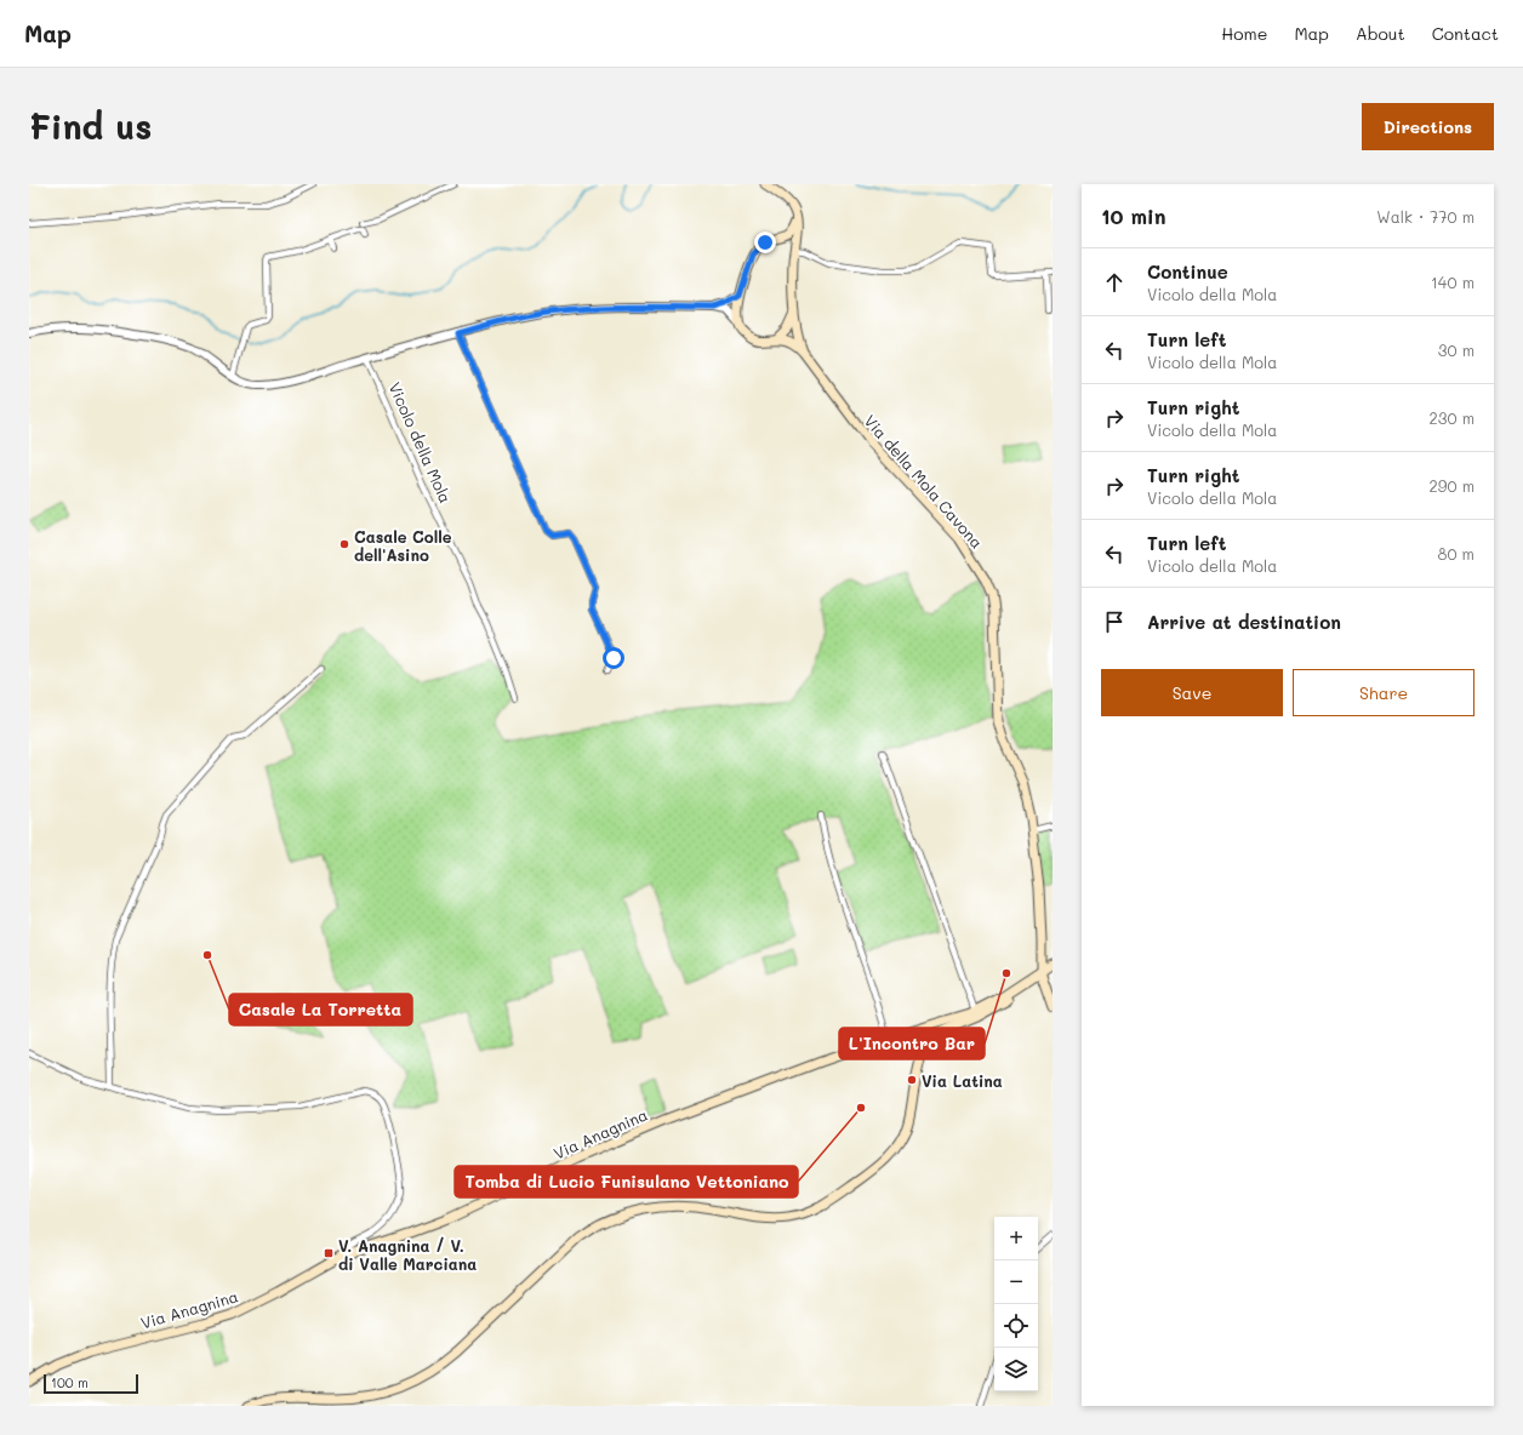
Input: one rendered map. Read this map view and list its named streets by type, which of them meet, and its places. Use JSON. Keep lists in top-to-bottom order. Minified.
{"streets":{"main road":["Via della Mola Cavona","Via Anagnina"],"street":["Vicolo della Mola"]},"crossings":[["Via della Mola Cavona","Via Anagnina"]],"places":{"other":["Casale Colle dell'Asino","Casale La Torretta","L'Incontro Bar","Via Latina","Tomba di Lucio Funisulano Vettoniano"],"transit":["V. Anagnina / V. di Valle Marciana"]},"scale_bar":"100 m","page":{"header":"Map","nav":["Home","Map","About","Contact"],"buttons":["Directions",["Save","Share"]],"title":"Find us","heading":["10 min","Walk · 770 m"],"list":[["Continue","Vicolo della Mola","140 m"],["Turn left","Vicolo della Mola","30 m"],["Turn right","Vicolo della Mola","230 m"],["Turn right","Vicolo della Mola","290 m"],["Turn left","Vicolo della Mola","80 m"],"Arrive at destination"],"map_buttons":["+","−"],"scale":"100 m"}}
